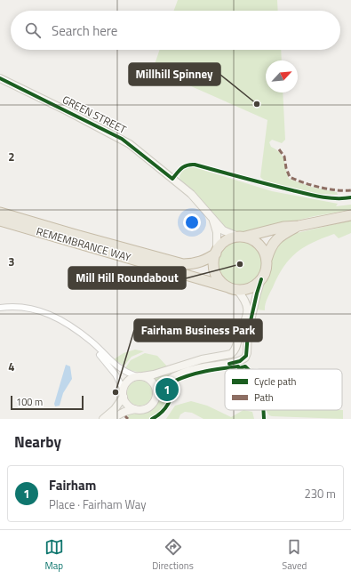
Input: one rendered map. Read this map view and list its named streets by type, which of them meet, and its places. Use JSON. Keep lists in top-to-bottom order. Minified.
{"streets":{"highway":["REMEMBRANCE WAY"],"street":["GREEN STREET"]},"crossings":[["GREEN STREET","REMEMBRANCE WAY"]],"places":["Millhill Spinney","Mill Hill Roundabout","Fairham Business Park"],"legend":["Cycle path","Path"],"scale_bar":"100 m","north":"top right","page":{"search":"Search here","pins":"1","scale":"100 m","heading":"Nearby","list":[{"mark":"1","name":"Fairham","note":"Place · Fairham Way","value":"230 m"}],"nav":["Map","Directions","Saved"]},"grid":{"rows":["2","3","4"]}}
